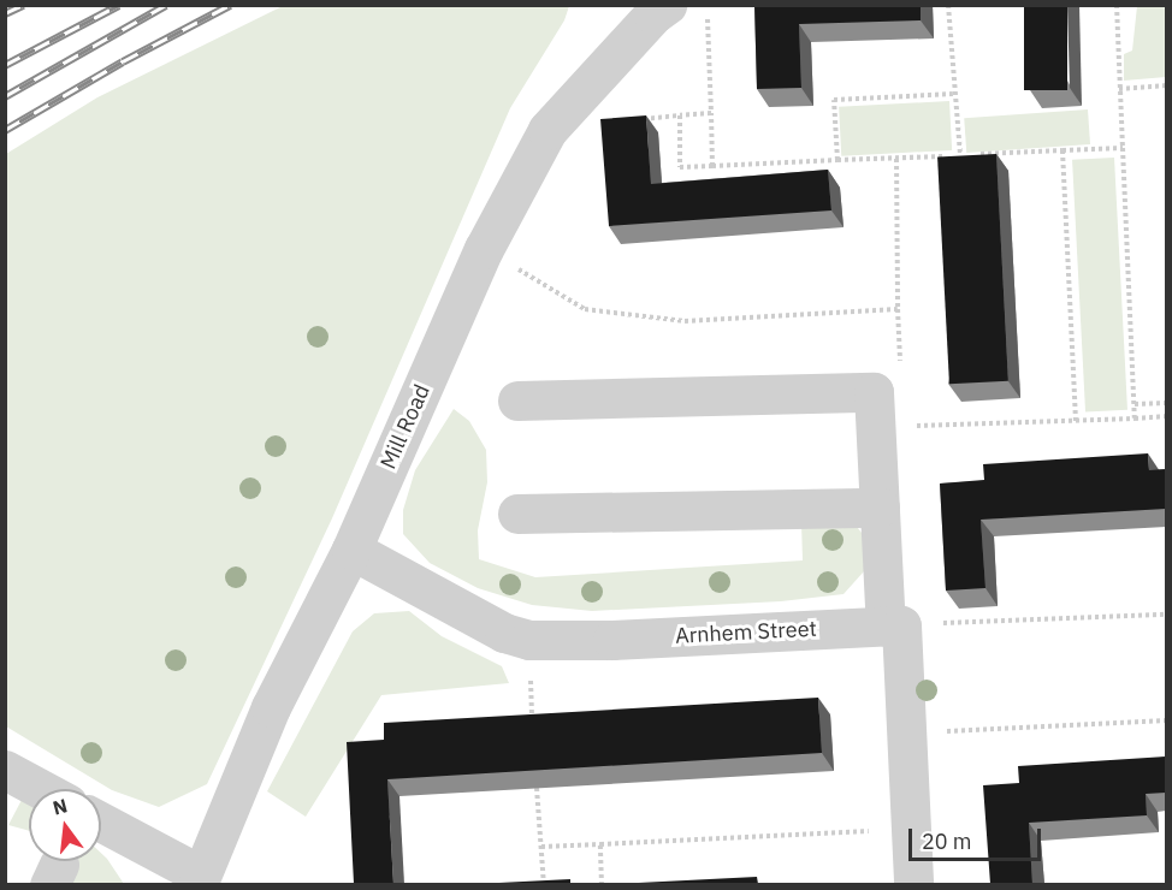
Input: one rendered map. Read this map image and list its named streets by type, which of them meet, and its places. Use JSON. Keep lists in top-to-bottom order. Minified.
{"streets":{"street":["Mill Road","Arnhem Street"]},"crossings":[["Mill Road","Arnhem Street"]],"scale_bar":"20 m","north":"top"}
